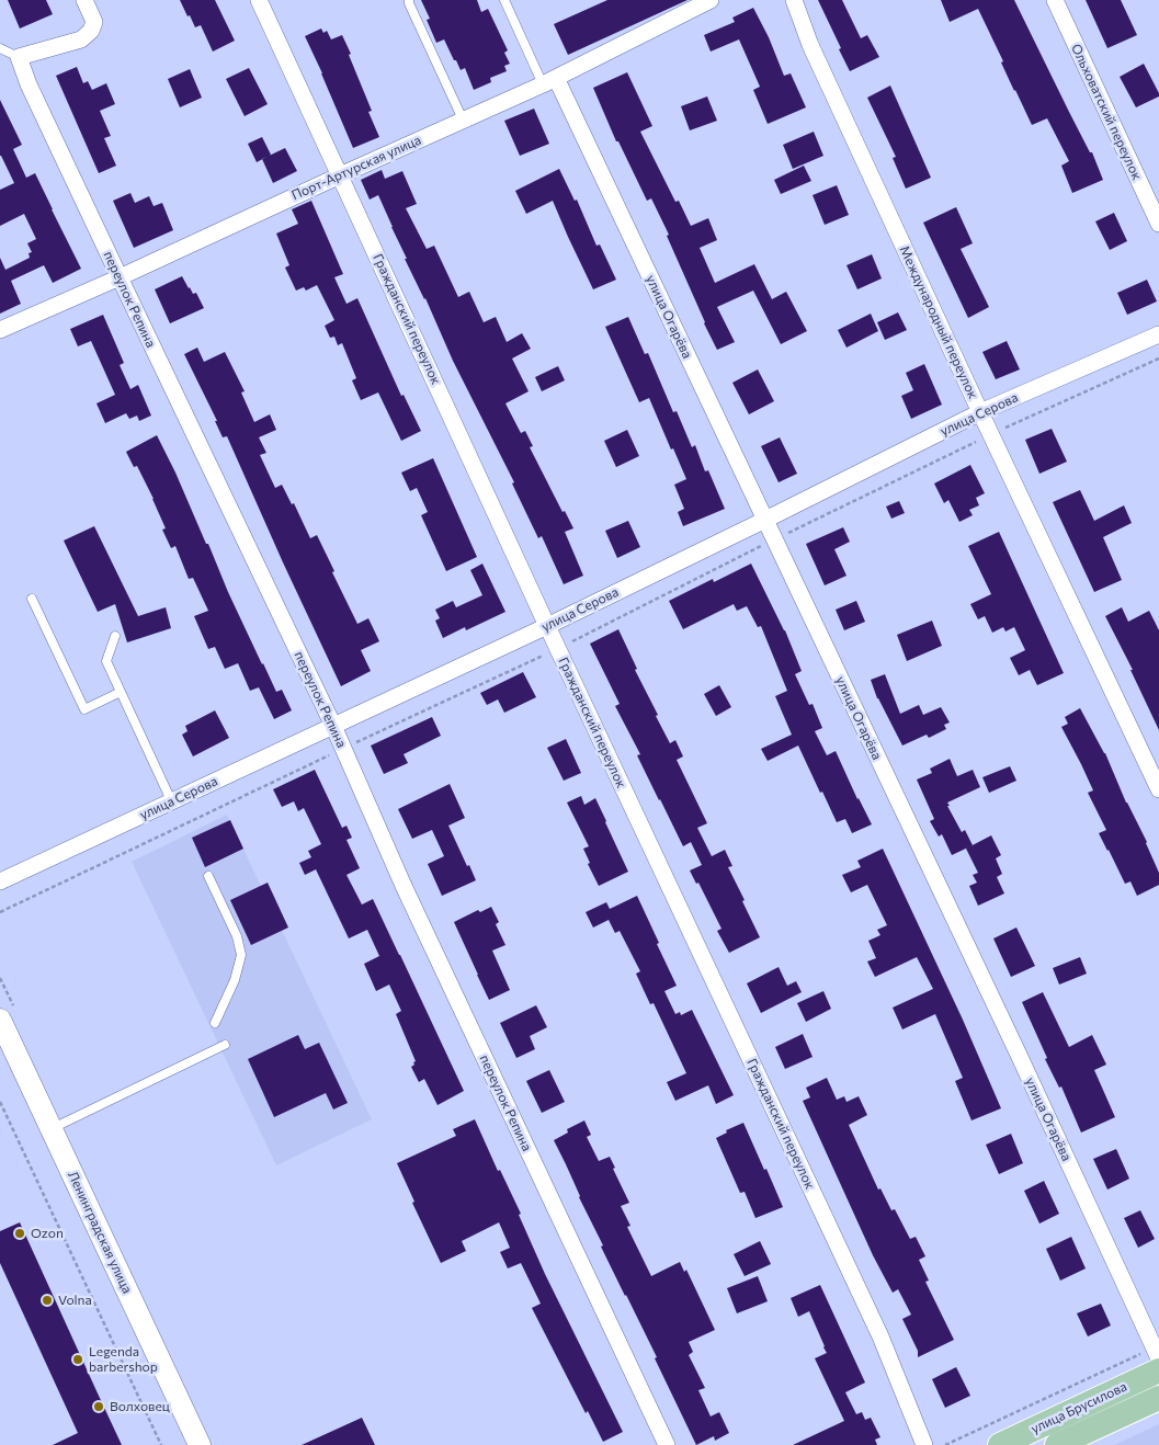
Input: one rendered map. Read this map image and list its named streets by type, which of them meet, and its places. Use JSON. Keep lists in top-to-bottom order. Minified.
{"streets":{"main road":["Ленинградская улица","улица Брусилова"],"street":["Ольховатский переулок","Порт-Артурская улица","переулок Репина","улица Огарёва","Гражданский переулок","Международный переулок","улица Серова"]},"crossings":[["Порт-Артурская улица","переулок Репина"],["Порт-Артурская улица","улица Огарёва"],["Порт-Артурская улица","Гражданский переулок"],["переулок Репина","улица Серова"],["улица Огарёва","улица Серова"],["улица Огарёва","улица Брусилова"],["Гражданский переулок","улица Серова"],["Международный переулок","улица Серова"]],"places":["Ozon","Volna","Legenda barbershop","Волховец"]}
